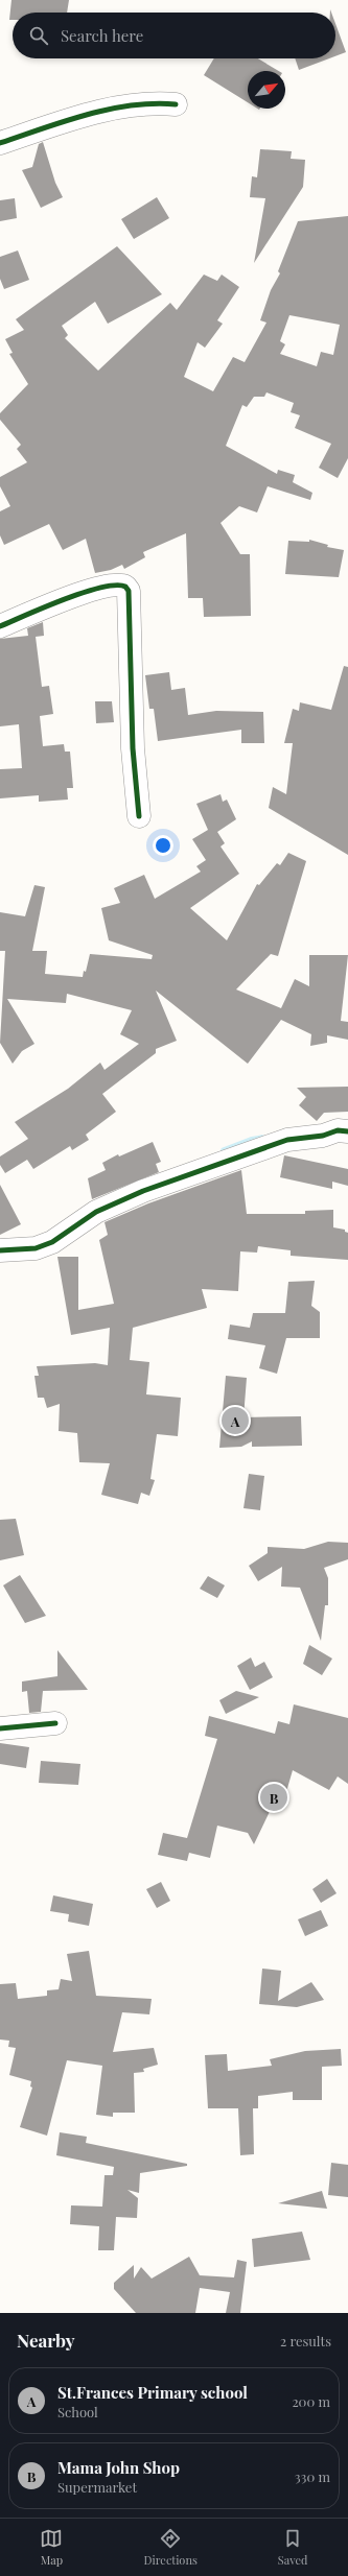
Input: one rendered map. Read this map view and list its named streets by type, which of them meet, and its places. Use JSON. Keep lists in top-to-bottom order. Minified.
{"north":"top right","page":{"search":"Search here","pins":["A","B"],"heading":["Nearby","2 results"],"list":[{"mark":"A","name":"St.Frances Primary school","note":"School","value":"200 m"},{"mark":"B","name":"Mama John Shop","note":"Supermarket","value":"330 m"}],"nav":["Map","Directions","Saved"]}}
